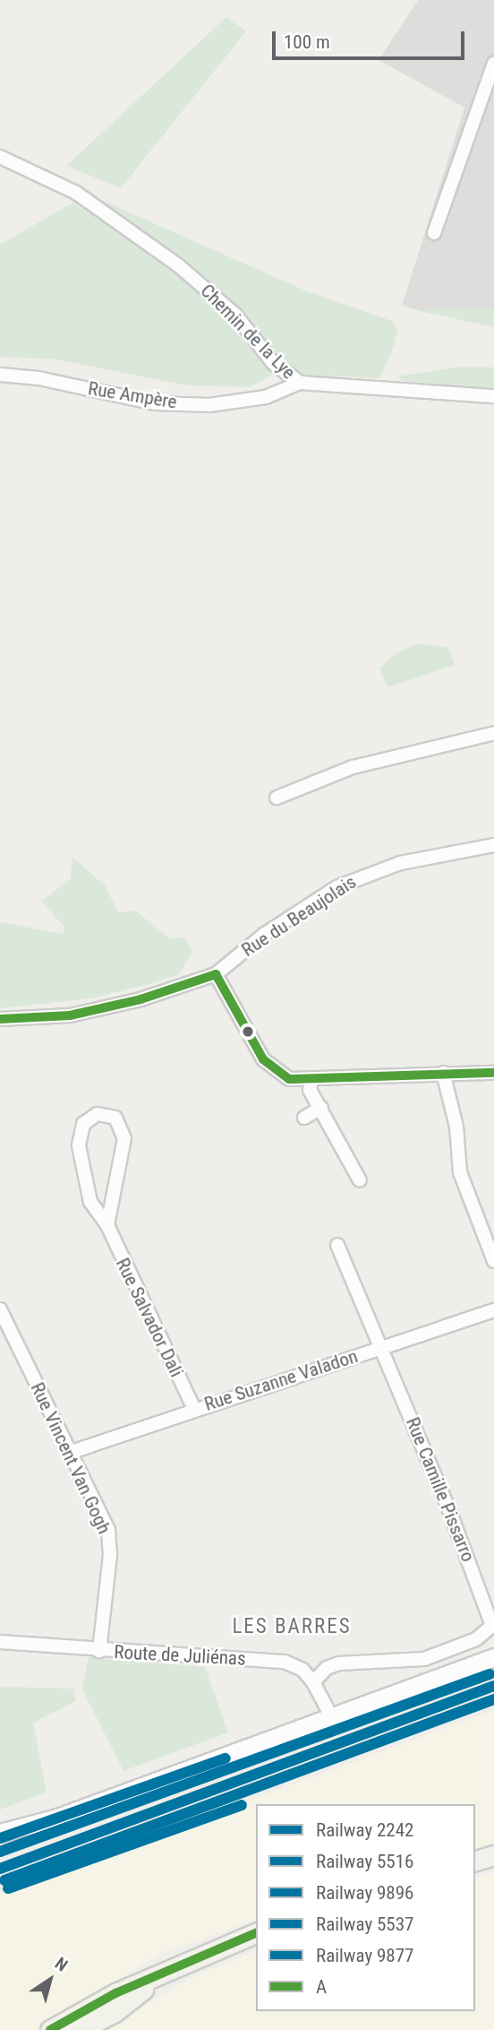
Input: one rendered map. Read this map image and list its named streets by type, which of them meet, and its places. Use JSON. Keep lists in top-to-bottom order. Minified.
{"streets":{"street":["Chemin de la Lye","Rue Ampère","Rue du Beaujolais","Rue Salvador Dali","Rue Suzanne Valadon","Rue Vincent Van Gogh","Rue Camille Pissarro","Route de Juliénas"]},"crossings":[["Chemin de la Lye","Rue Ampère"],["Rue Salvador Dali","Rue Suzanne Valadon"],["Rue Suzanne Valadon","Rue Vincent Van Gogh"],["Rue Suzanne Valadon","Rue Camille Pissarro"],["Rue Vincent Van Gogh","Route de Juliénas"],["Rue Camille Pissarro","Route de Juliénas"]],"districts":["LES BARRES"],"lines":["transit line A","rail line 9896","rail line 2242","rail line 5516","rail line 9877","rail line 5537"],"legend":["Railway 2242","Railway 5516","Railway 9896","Railway 5537","Railway 9877","A"],"scale_bar":"100 m","north":"top right"}
